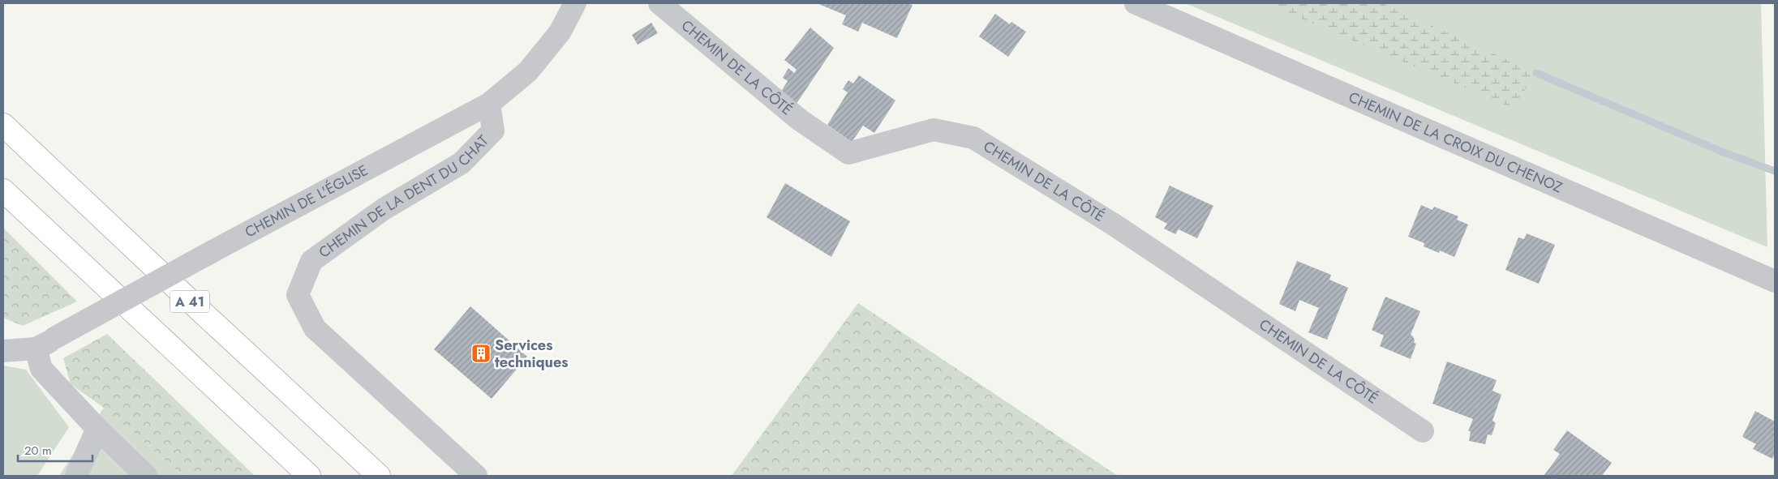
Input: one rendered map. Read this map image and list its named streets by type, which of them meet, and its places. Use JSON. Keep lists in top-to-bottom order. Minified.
{"streets":{"highway":["A 41"],"street":["CHEMIN DE LA CÔTÉ","CHEMIN DE LA CROIX DU CHENOZ","CHEMIN DE LA DENT DU CHAT","CHEMIN DE L'ÉGLISE"]},"crossings":[["CHEMIN DE LA DENT DU CHAT","CHEMIN DE L'ÉGLISE"]],"places":{"building":["Services techniques"]},"scale_bar":"20 m"}
